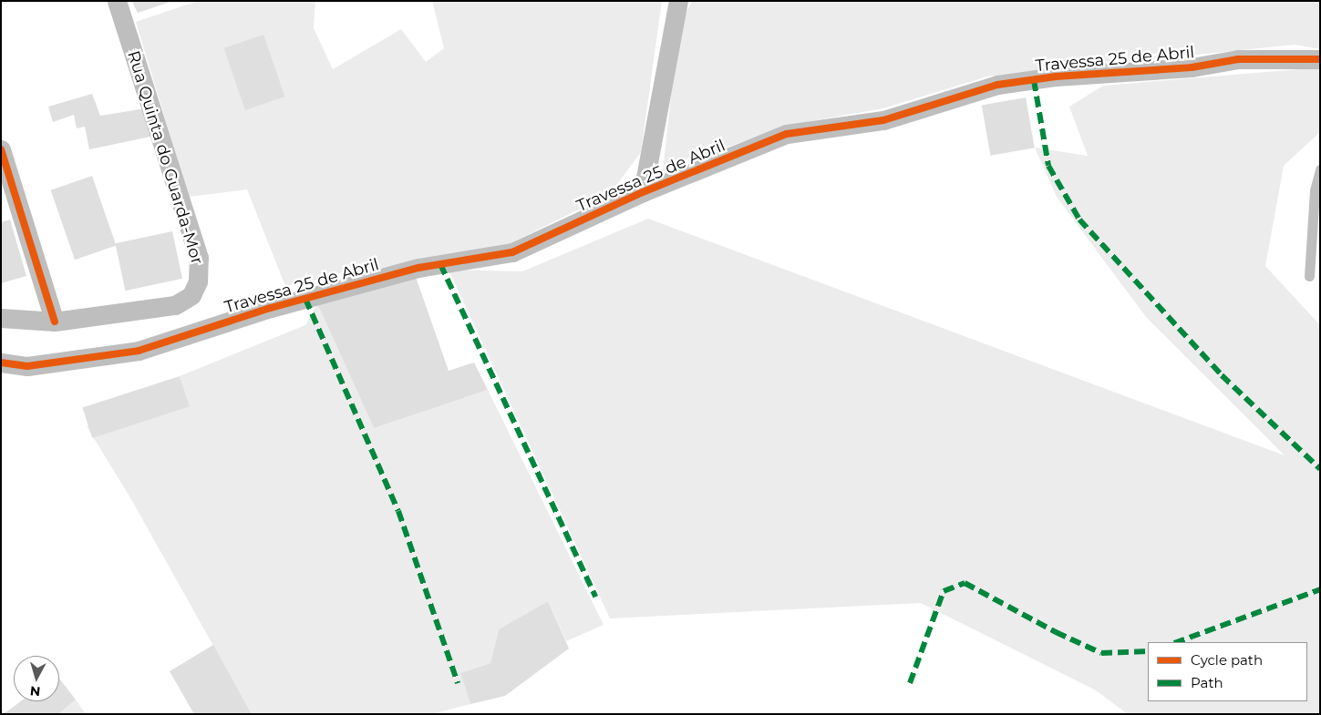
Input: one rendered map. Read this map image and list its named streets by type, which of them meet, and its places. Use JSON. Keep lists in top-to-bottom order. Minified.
{"streets":{"street":["Travessa 25 de Abril","Rua Quinta do Guarda-Mor"]},"legend":["Cycle path","Path"],"north":"bottom"}
